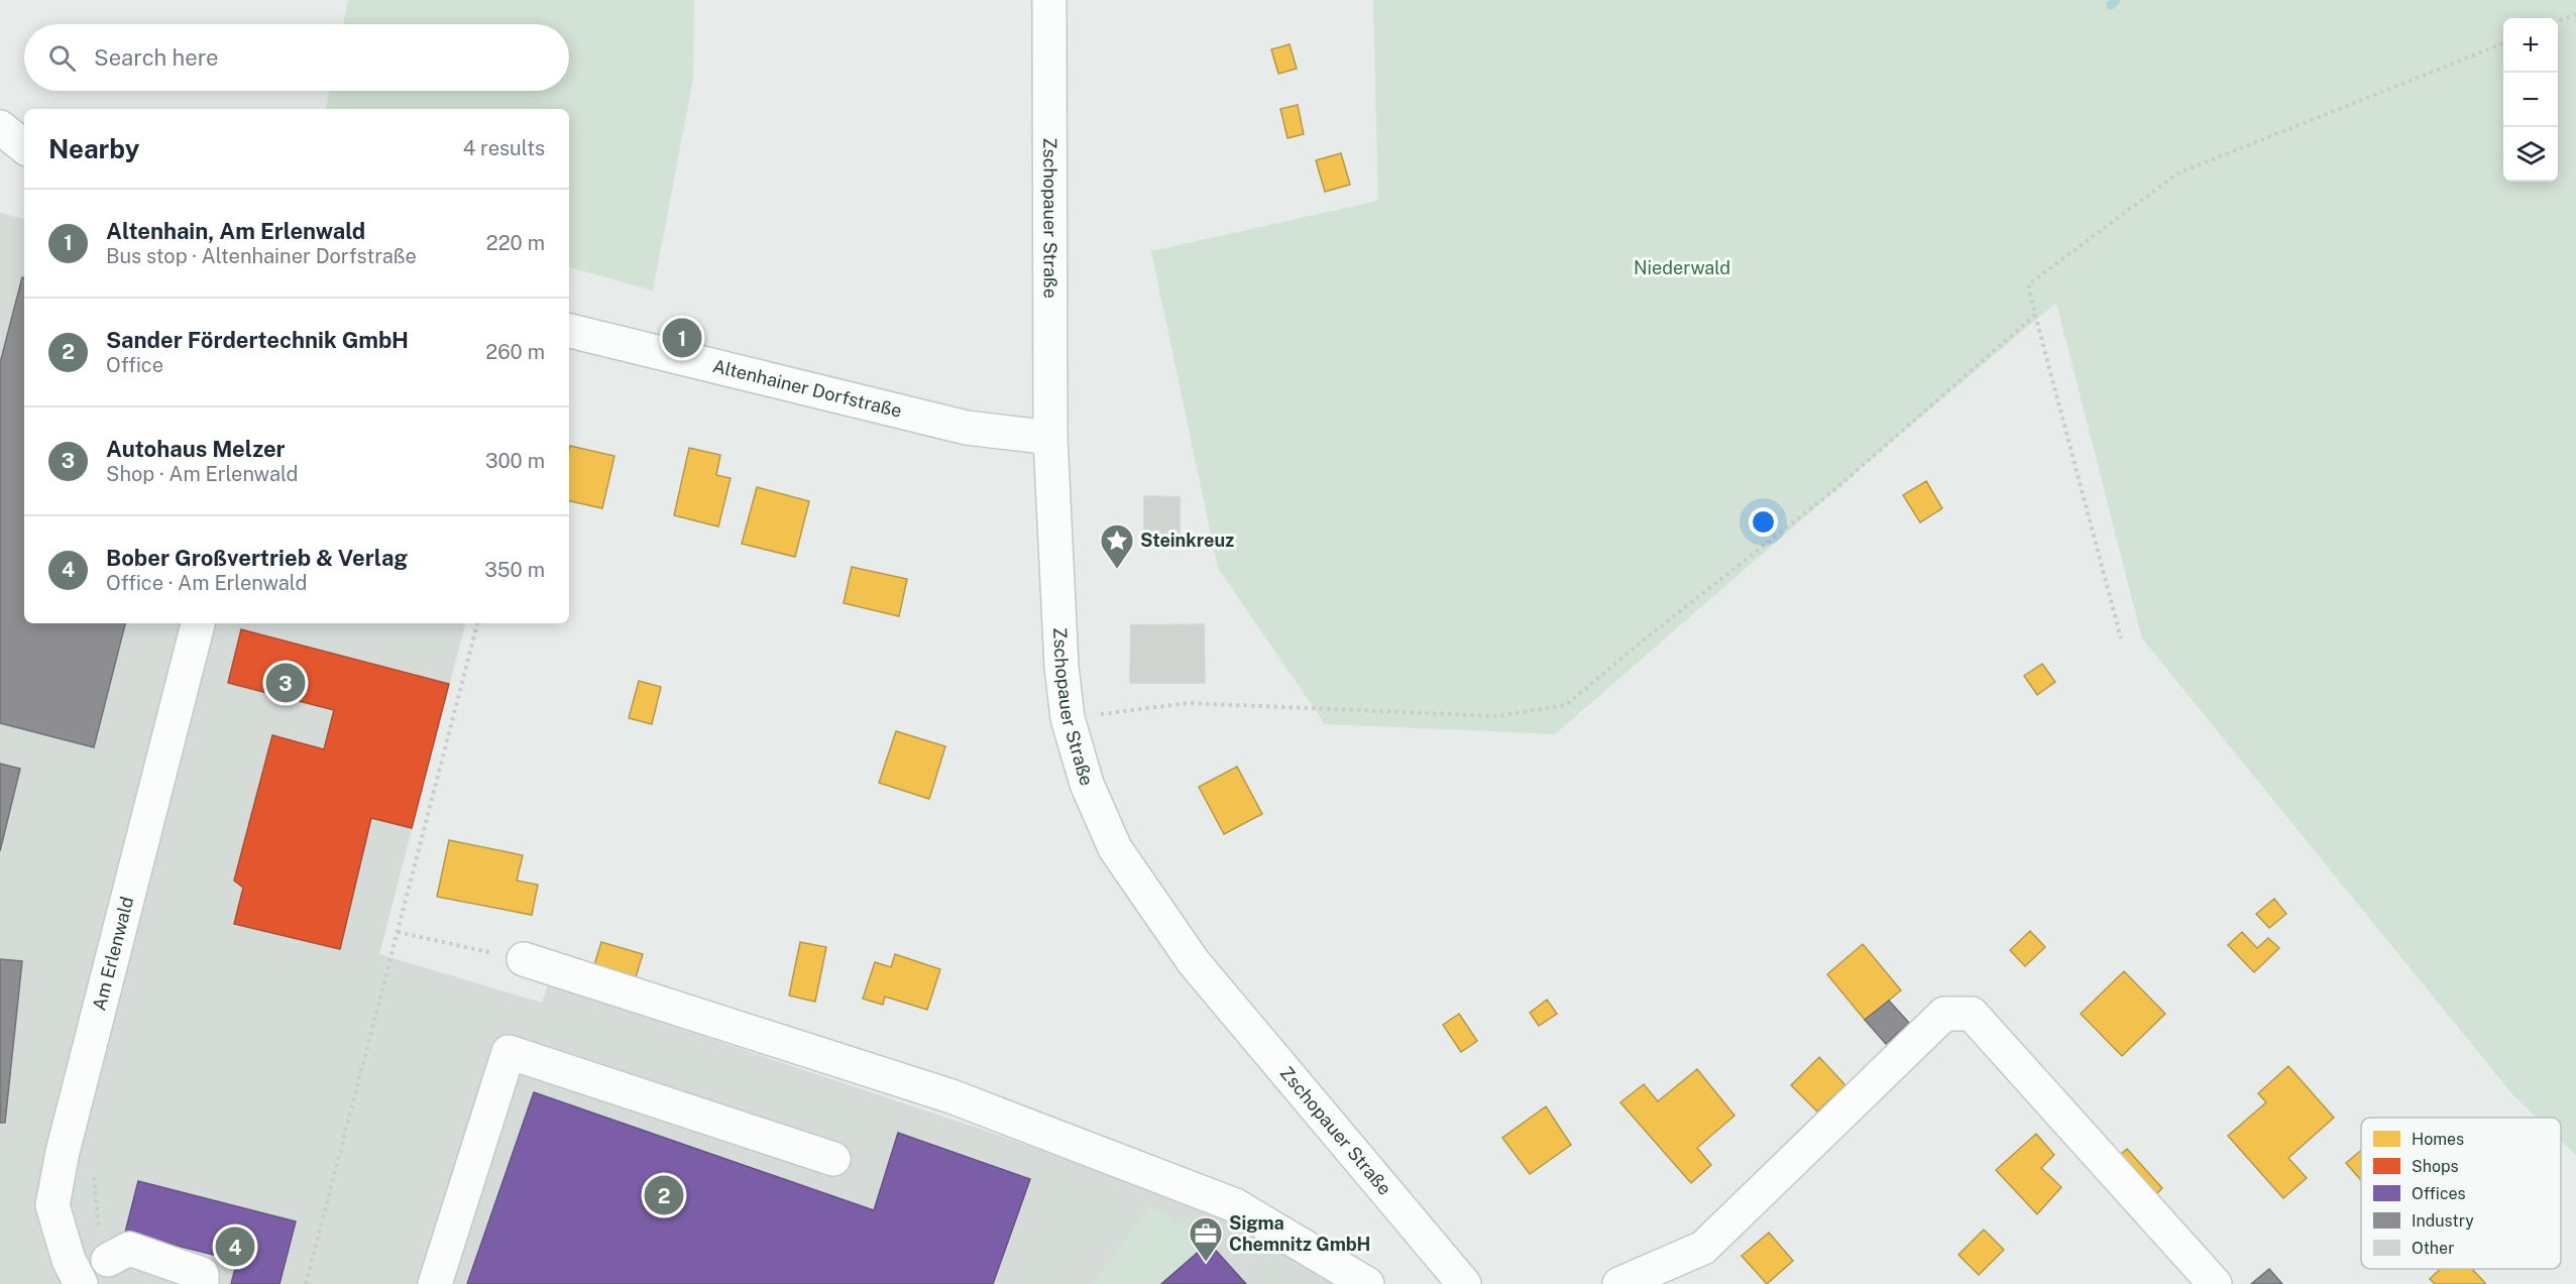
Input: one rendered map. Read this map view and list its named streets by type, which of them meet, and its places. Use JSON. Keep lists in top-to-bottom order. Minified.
{"streets":{"street":["Zschopauer Straße","Altenhainer Dorfstraße","Am Erlenwald"]},"crossings":[["Zschopauer Straße","Altenhainer Dorfstraße"]],"parks":["Niederwald"],"places":{"place":["Steinkreuz"],"office":["Sigma Chemnitz GmbH"]},"legend":["Homes","Shops","Offices","Industry","Other"],"page":{"map_buttons":["+","−"],"search":"Search here","heading":["Nearby","4 results"],"list":[{"mark":"1","name":"Altenhain, Am Erlenwald","note":"Bus stop · Altenhainer Dorfstraße","value":"220 m"},{"mark":"2","name":"Sander Fördertechnik GmbH","note":"Office","value":"260 m"},{"mark":"3","name":"Autohaus Melzer","note":"Shop · Am Erlenwald","value":"300 m"},{"mark":"4","name":"Bober Großvertrieb & Verlag","note":"Office · Am Erlenwald","value":"350 m"}],"pins":["1","3","2","4"]}}
